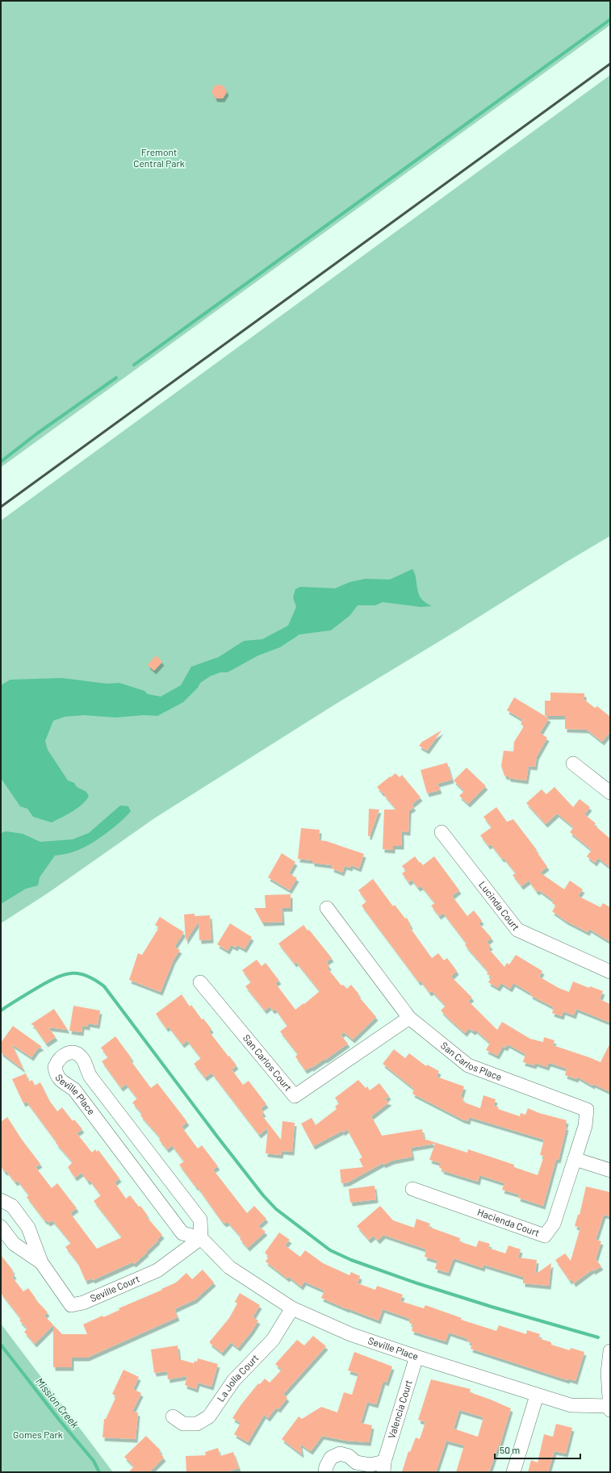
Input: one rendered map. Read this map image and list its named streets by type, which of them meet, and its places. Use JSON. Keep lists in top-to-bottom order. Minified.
{"streets":{"street":["Lucinda Court","San Carlos Place","San Carlos Court","Seville Place","Hacienda Court","Seville Court","La Jolla Court","Valencia Court"]},"crossings":[["San Carlos Place","San Carlos Court"],["San Carlos Place","Hacienda Court"],["Seville Place","Seville Court"],["Seville Place","La Jolla Court"],["Seville Place","Valencia Court"]],"water":["Mission Creek"],"parks":["Fremont Central Park","Gomes Park"],"scale_bar":"50 m"}
